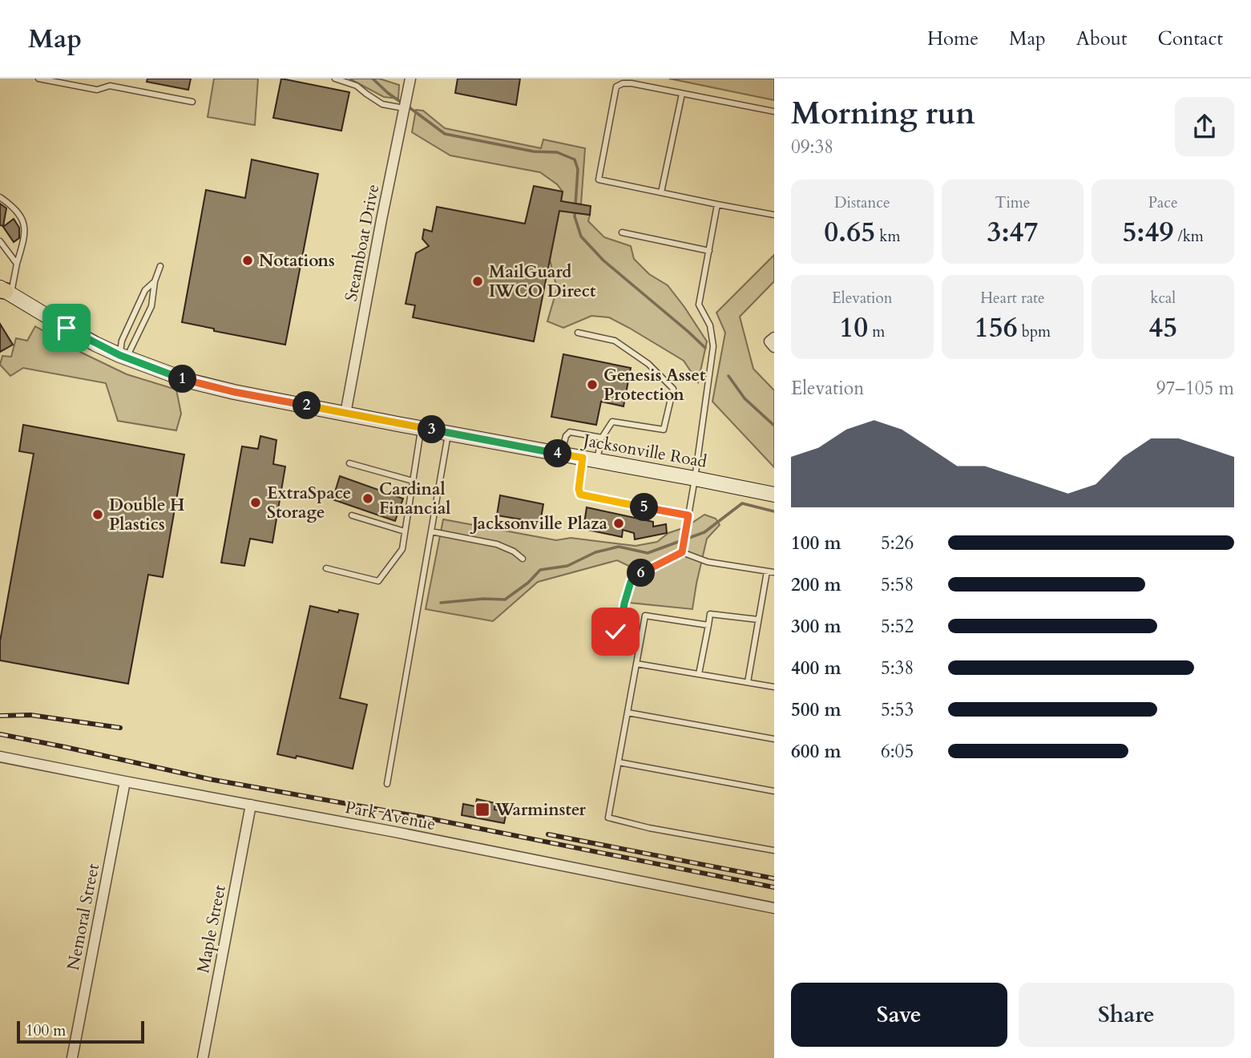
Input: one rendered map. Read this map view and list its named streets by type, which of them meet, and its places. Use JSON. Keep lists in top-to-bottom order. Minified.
{"streets":{"main road":["Jacksonville Road"],"street":["Steamboat Drive","Park Avenue","Nemoral Street","Maple Street"]},"crossings":[["Steamboat Drive","Jacksonville Road"],["Park Avenue","Nemoral Street"],["Park Avenue","Maple Street"]],"places":{"other":["Notations","MailGuard IWCO Direct","Genesis Asset Protection","Cardinal Financial","ExtraSpace Storage","Double H Plastics","Jacksonville Plaza"],"transit":["Warminster"]},"scale_bar":"100 m","page":{"header":"Map","nav":["Home","Map","About","Contact"],"heading":["Morning run","09:38"],"stats":[["Distance","0.65 km"],["Time","3:47"],["Pace","5:49 /km"],["Elevation","10 m"],["Heart rate","156 bpm"],["kcal","45"]],"pins":["1","2","3","4","5","6"],"chart":["Elevation","97–105 m"],"list":[{"name":"100 m","note":"5:26"},{"name":"200 m","note":"5:58"},{"name":"300 m","note":"5:52"},{"name":"400 m","note":"5:38"},{"name":"500 m","note":"5:53"},{"name":"600 m","note":"6:05"}],"buttons":["Save","Share"],"scale":"100 m"}}
